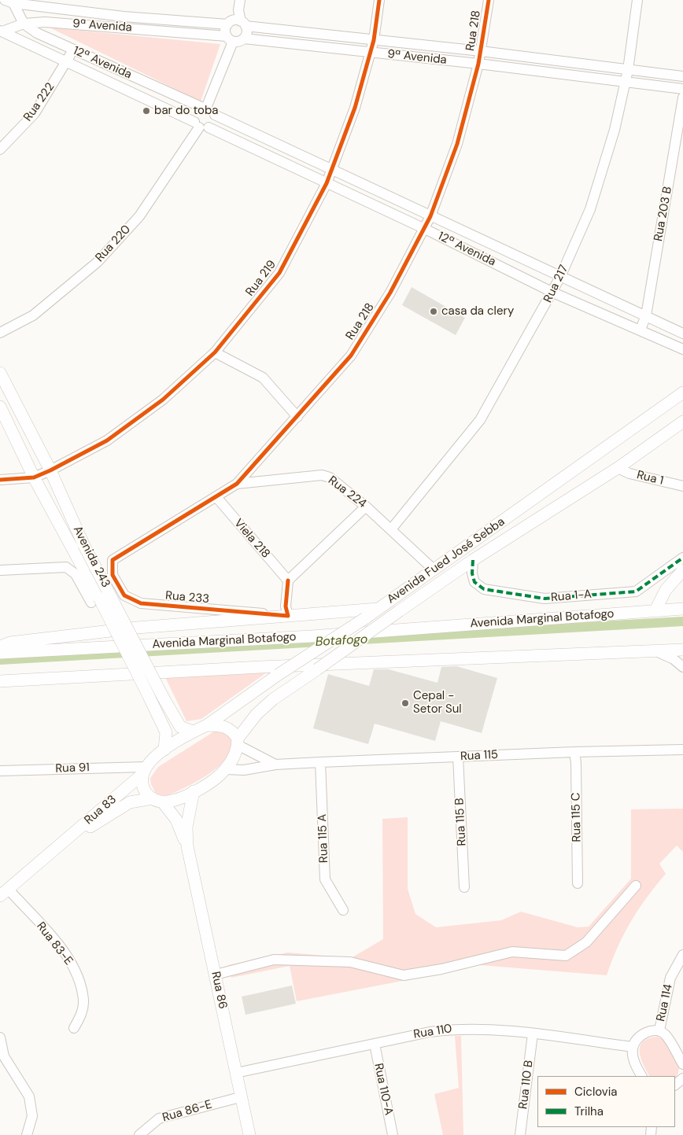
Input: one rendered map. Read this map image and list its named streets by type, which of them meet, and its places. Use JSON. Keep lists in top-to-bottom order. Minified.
{"streets":{"main road":["Avenida 243","Avenida Fued José Sebba","Avenida Marginal Botafogo","Rua 83","Rua 86"],"street":["9ª Avenida","Rua 218","12ª Avenida","Rua 222","Rua 203 B","Rua 220","Rua 219","Rua 217","Rua 1","Rua 224","Viela 218","Rua 1-A","Rua 233","Rua 115","Rua 91","Rua 115 C","Rua 115 B","Rua 115 A","Rua 83-E","Rua 114","Rua 110","Rua 110 B","Rua 110-A","Rua 86-E"]},"crossings":[["9ª Avenida","Rua 218"],["9ª Avenida","12ª Avenida"],["9ª Avenida","Rua 219"],["9ª Avenida","Rua 217"],["Rua 218","12ª Avenida"],["Rua 218","Rua 224"],["Rua 218","Viela 218"],["Rua 218","Rua 233"],["12ª Avenida","Rua 222"],["12ª Avenida","Rua 203 B"],["12ª Avenida","Rua 220"],["12ª Avenida","Rua 219"],["12ª Avenida","Rua 217"],["Rua 219","Avenida 243"],["Rua 217","Rua 224"],["Rua 1","Avenida Fued José Sebba"],["Rua 224","Avenida Fued José Sebba"],["Avenida 243","Avenida Fued José Sebba"],["Avenida 243","Rua 83"],["Avenida Fued José Sebba","Rua 1-A"],["Avenida Fued José Sebba","Rua 115"],["Avenida Fued José Sebba","Rua 83"],["Rua 115","Rua 83"],["Rua 115","Rua 115 C"],["Rua 115","Rua 115 B"],["Rua 115","Rua 115 A"],["Rua 91","Rua 83"],["Rua 91","Rua 86"],["Rua 83","Rua 83-E"],["Rua 83","Rua 86"],["Rua 86","Rua 110"],["Rua 86","Rua 86-E"],["Rua 110","Rua 110 B"],["Rua 110","Rua 110-A"]],"water":["Botafogo"],"places":["bar do toba","casa da clery","Cepal - Setor Sul"],"legend":["Ciclovia","Trilha"]}
